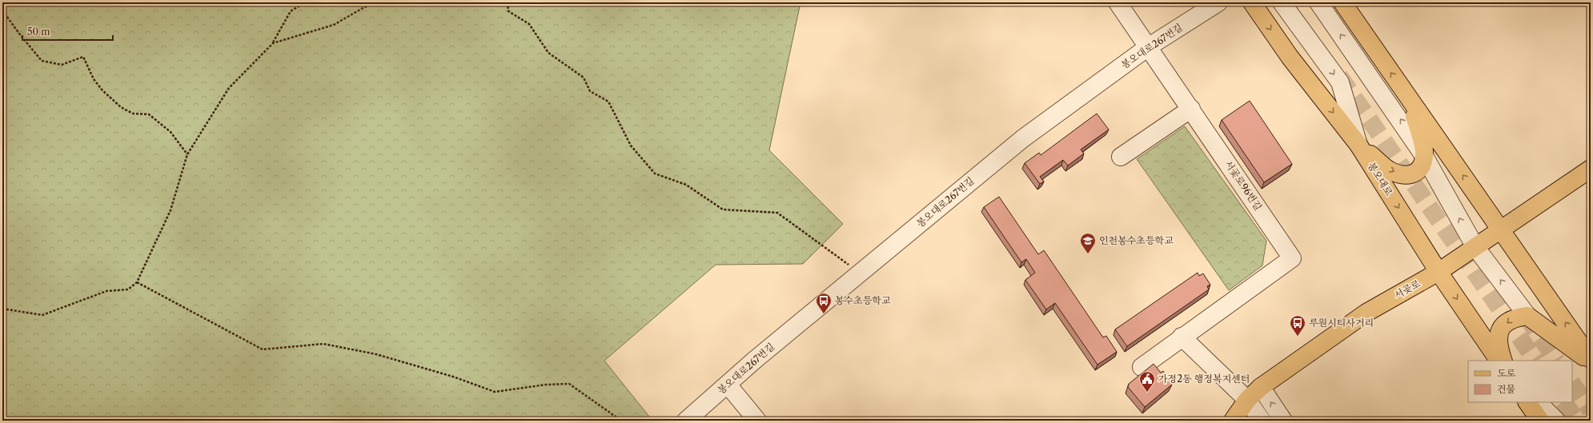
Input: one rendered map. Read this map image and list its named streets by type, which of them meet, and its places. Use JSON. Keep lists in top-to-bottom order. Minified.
{"streets":{"main road":["봉오대로","서곶로"],"street":["봉오대로267번길","서곷로96번길"]},"crossings":[["봉오대로267번길","서곷로96번길"],["봉오대로","서곶로"]],"places":{"school or university":["인천봉수초등학교"],"bus stop":["봉수초등학교","루원시티사거리"],"public building":["가정2동 행정복지센터"]},"legend":["도로","건물"],"scale_bar":"50 m"}
